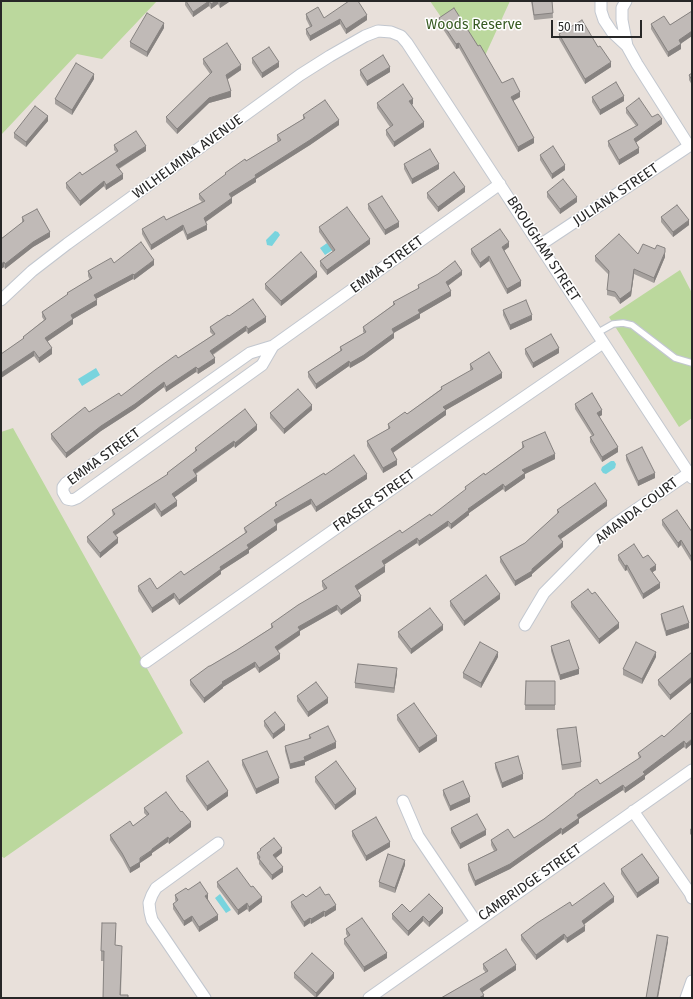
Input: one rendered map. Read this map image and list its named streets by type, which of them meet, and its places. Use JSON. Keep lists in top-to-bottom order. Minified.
{"streets":{"street":["WILHELMINA AVENUE","JULIANA STREET","BROUGHAM STREET","EMMA STREET","FRASER STREET","AMANDA COURT","CAMBRIDGE STREET"]},"crossings":[["WILHELMINA AVENUE","BROUGHAM STREET"],["JULIANA STREET","BROUGHAM STREET"],["BROUGHAM STREET","EMMA STREET"],["BROUGHAM STREET","FRASER STREET"],["BROUGHAM STREET","AMANDA COURT"]],"parks":["Woods Reserve"],"scale_bar":"50 m"}
